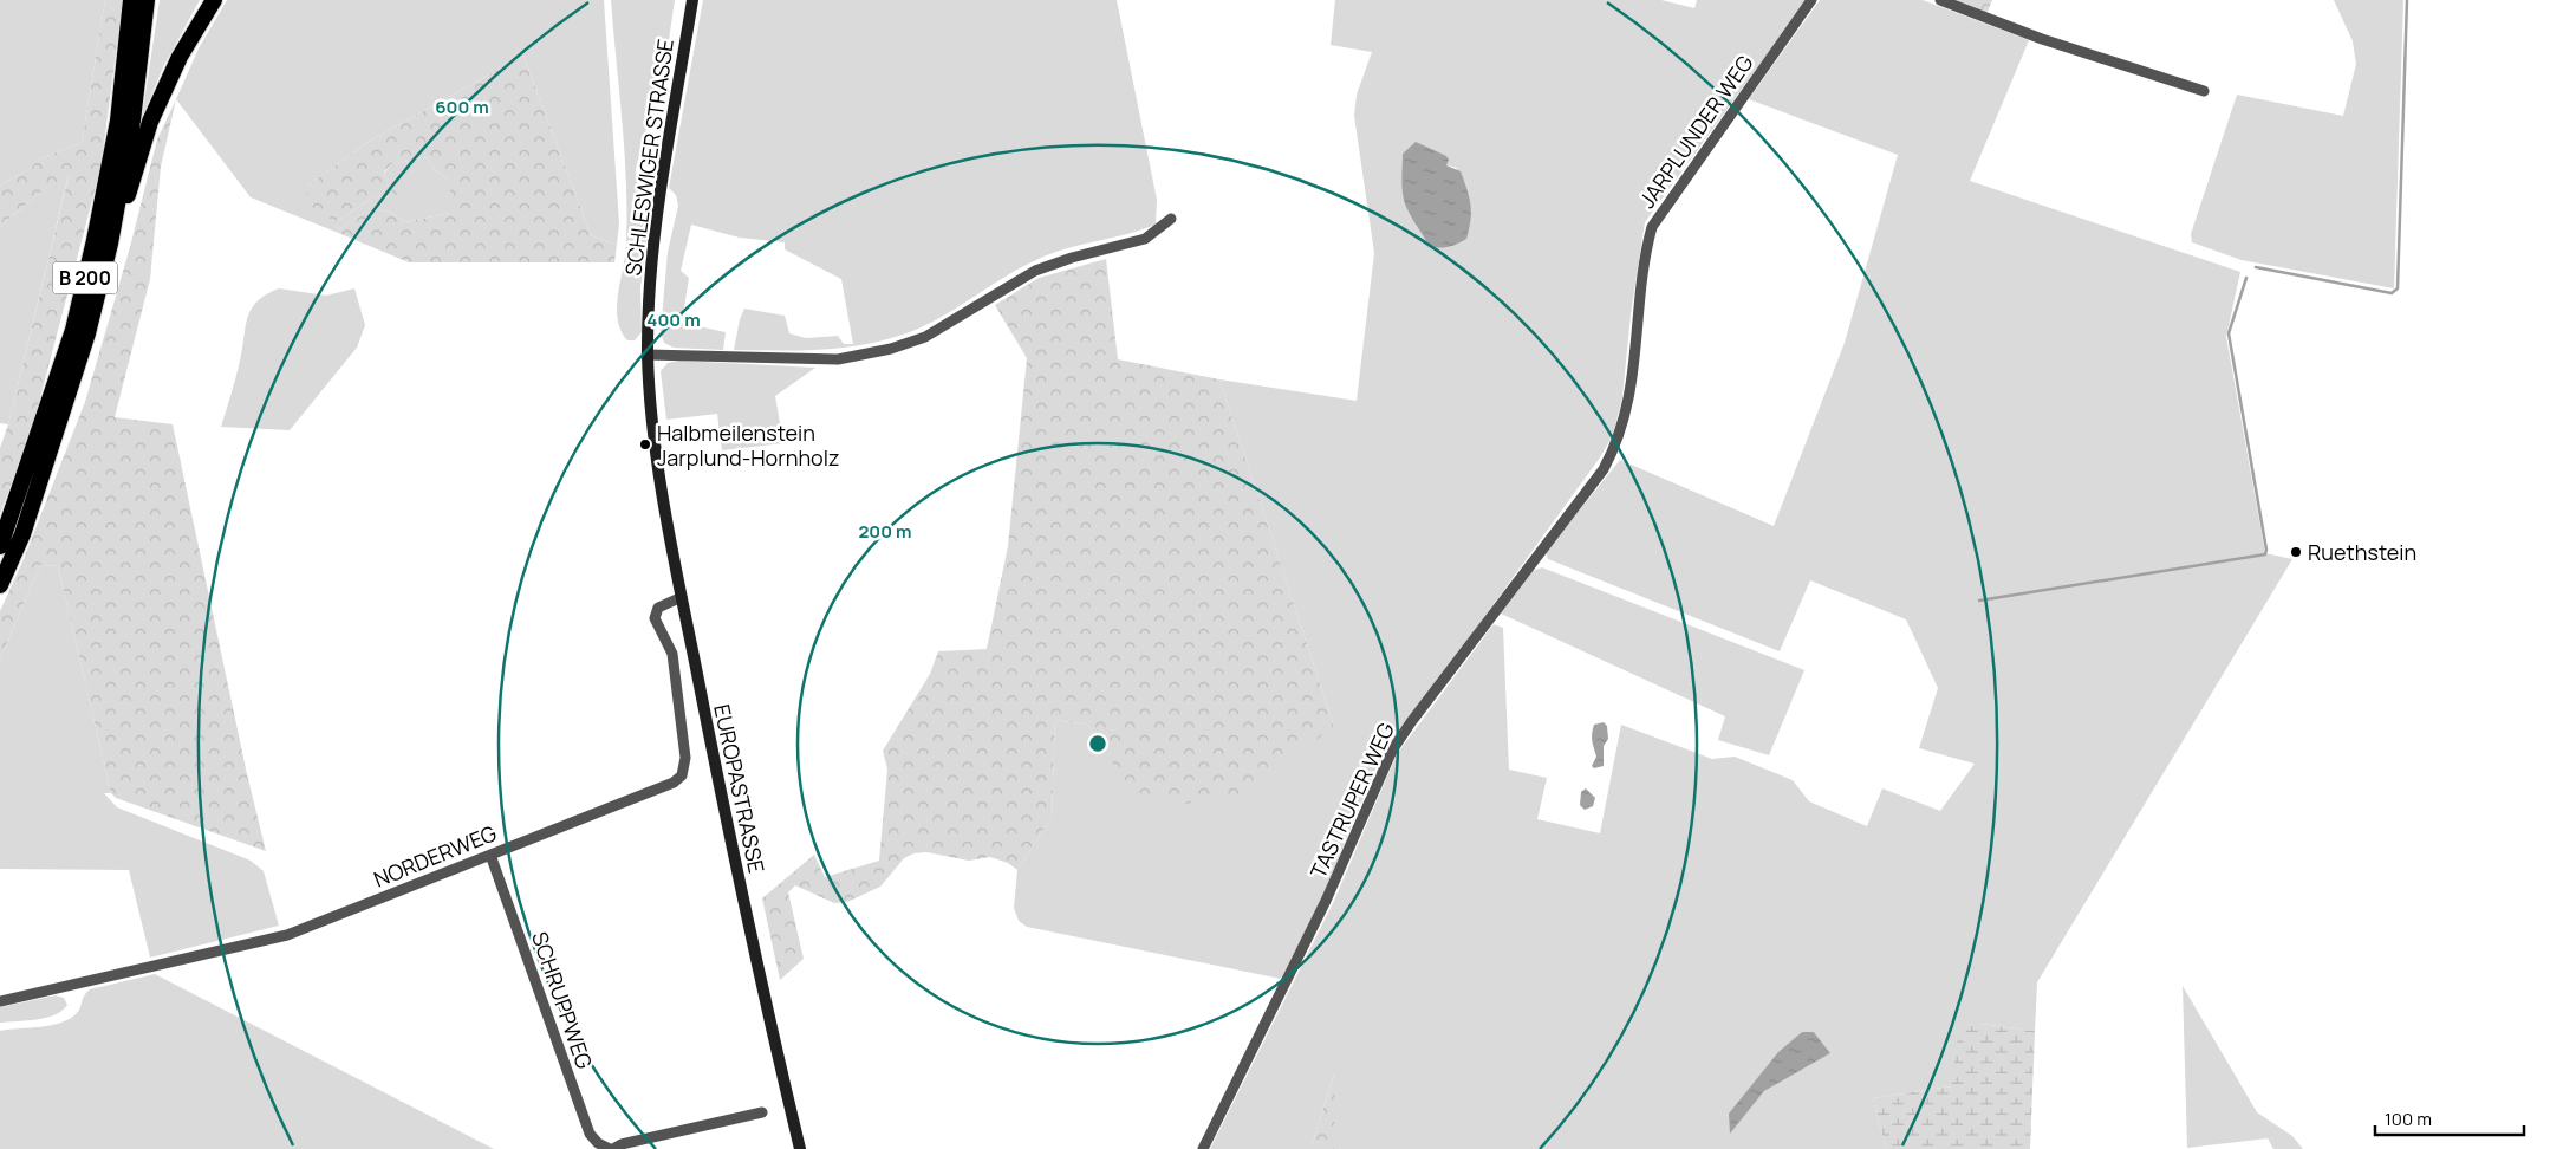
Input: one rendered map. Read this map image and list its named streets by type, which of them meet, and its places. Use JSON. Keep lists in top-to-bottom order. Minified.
{"streets":{"highway":["B 200"],"main road":["SCHLESWIGER STRASSE","EUROPASTRASSE"],"street":["JARPLUNDER WEG","TASTRUPER WEG","NORDERWEG","SCHRUPPWEG"]},"crossings":[["JARPLUNDER WEG","TASTRUPER WEG"],["SCHLESWIGER STRASSE","EUROPASTRASSE"],["EUROPASTRASSE","NORDERWEG"],["NORDERWEG","SCHRUPPWEG"]],"places":["Halbmeilenstein Jarplund-Hornholz","Ruethstein"],"scale_bar":"100 m","rings":["600 m","400 m","200 m"]}
